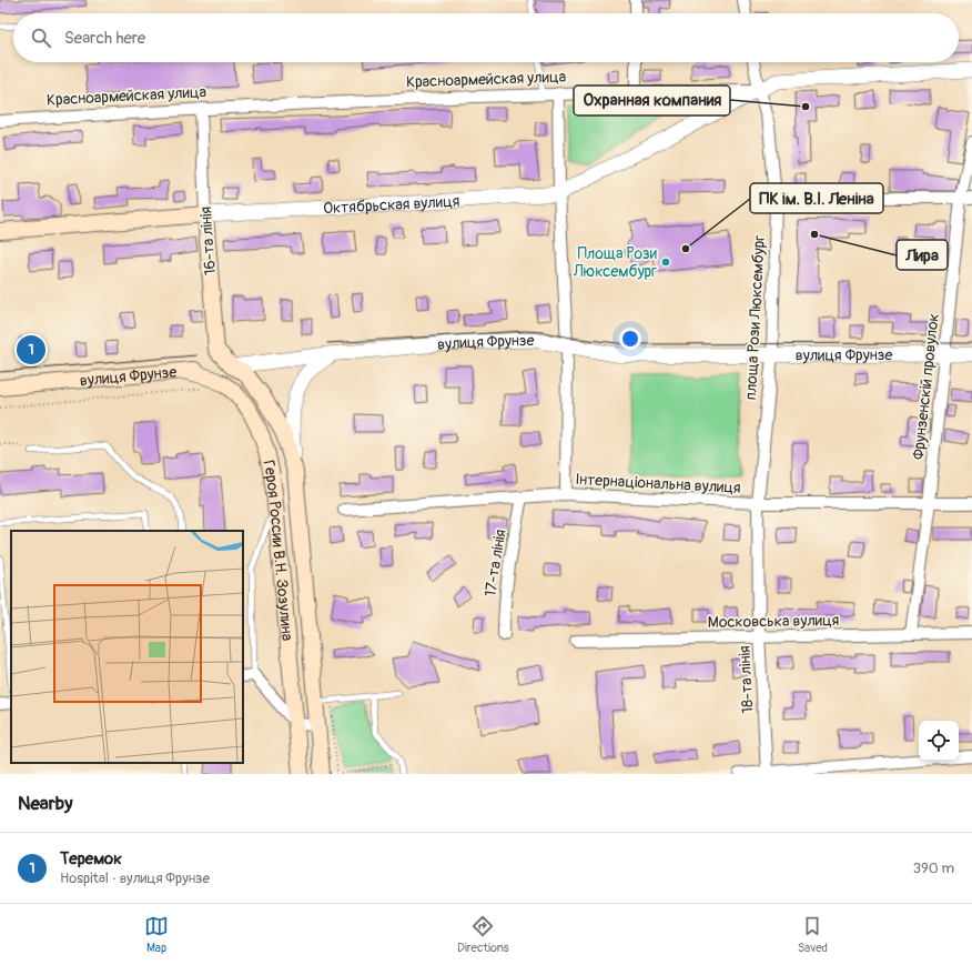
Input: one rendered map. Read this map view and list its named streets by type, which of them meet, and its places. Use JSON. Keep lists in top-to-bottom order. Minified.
{"streets":{"main road":["Октябрьская вулиця","16-та лінія","вулиця Фрунзе","Героя России В.Н. Зозулина"],"street":["Красноармейская улица","площа Рози Люксембург","Фрунзенскій провулок","Інтернаціональна вулиця","17-та лінія","Московська вулиця","18-та лінія"]},"crossings":[["Красноармейская улица","Октябрьская вулиця"],["Красноармейская улица","16-та лінія"],["Красноармейская улица","площа Рози Люксембург"],["Октябрьская вулиця","16-та лінія"],["Октябрьская вулиця","площа Рози Люксембург"],["16-та лінія","вулиця Фрунзе"],["16-та лінія","Героя России В.Н. Зозулина"],["площа Рози Люксембург","вулиця Фрунзе"],["площа Рози Люксембург","Інтернаціональна вулиця"],["площа Рози Люксембург","18-та лінія"],["вулиця Фрунзе","Фрунзенскій провулок"],["вулиця Фрунзе","Героя России В.Н. Зозулина"],["Фрунзенскій провулок","Інтернаціональна вулиця"],["Фрунзенскій провулок","Московська вулиця"],["Інтернаціональна вулиця","17-та лінія"],["Інтернаціональна вулиця","18-та лінія"],["Московська вулиця","18-та лінія"]],"places":["Охранная компания","Лира","ПК ім. В.І. Леніна","Площа Рози Люксембург"],"page":{"search":"Search here","pins":"1","heading":"Nearby","list":[{"mark":"1","name":"Теремок","note":"Hospital · вулиця Фрунзе","value":"390 m"}],"nav":["Map","Directions","Saved"]}}
